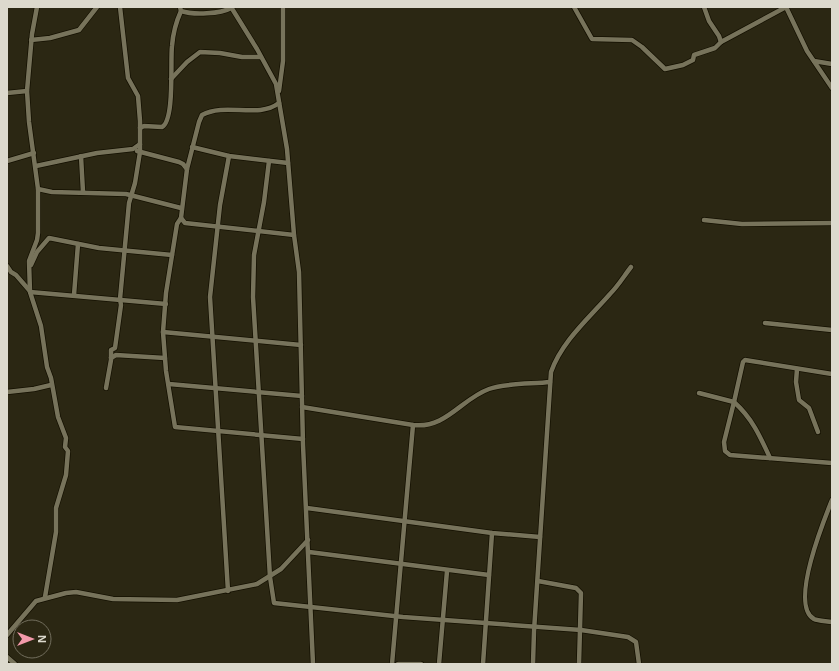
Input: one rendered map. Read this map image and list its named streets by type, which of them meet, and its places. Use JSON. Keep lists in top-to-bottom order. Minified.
{"north":"right"}
